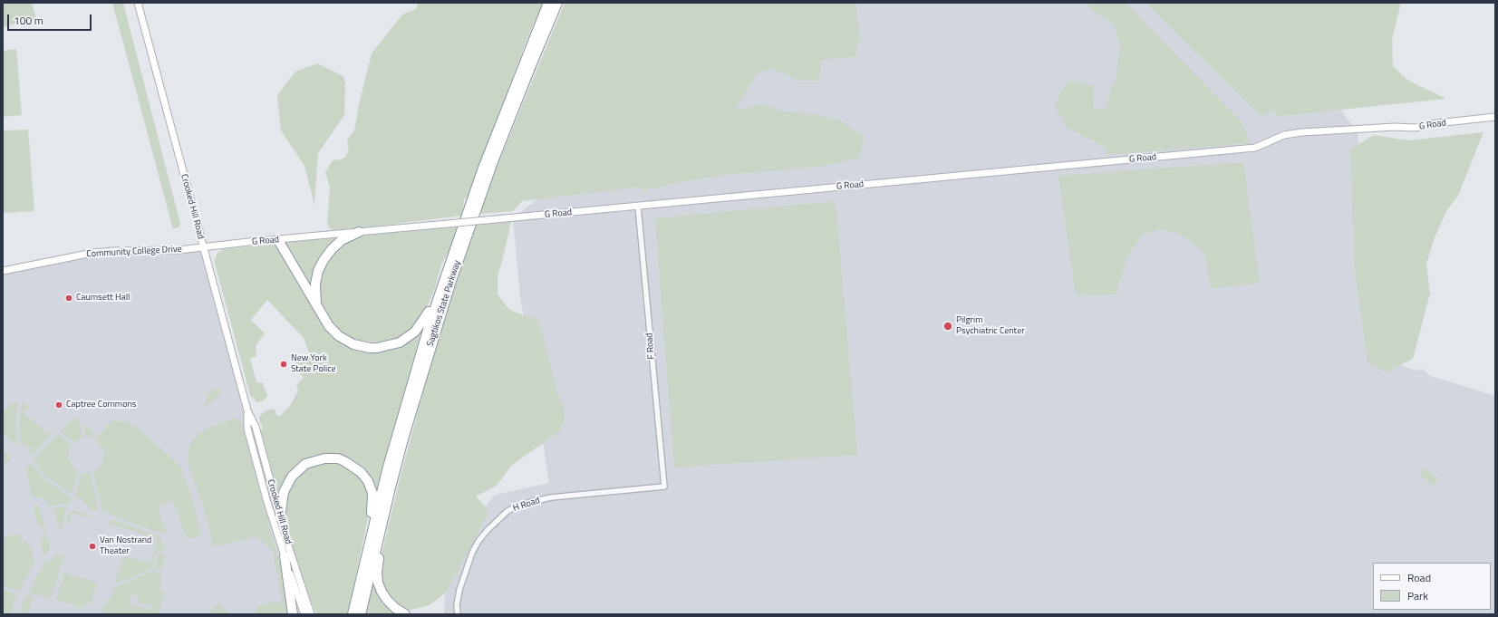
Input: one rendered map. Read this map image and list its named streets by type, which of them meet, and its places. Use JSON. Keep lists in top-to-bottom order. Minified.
{"streets":{"highway":["Sagtikos State Parkway"],"street":["G Road","Crooked Hill Road","Community College Drive","F Road","H Road"]},"crossings":[["G Road","Crooked Hill Road"],["G Road","Community College Drive"],["G Road","F Road"],["Crooked Hill Road","Community College Drive"],["F Road","H Road"]],"places":["Caumsett Hall","Pilgrim Psychiatric Center","New York State Police","Captree Commons","Van Nostrand Theater"],"legend":["Road","Park"],"scale_bar":"100 m"}
